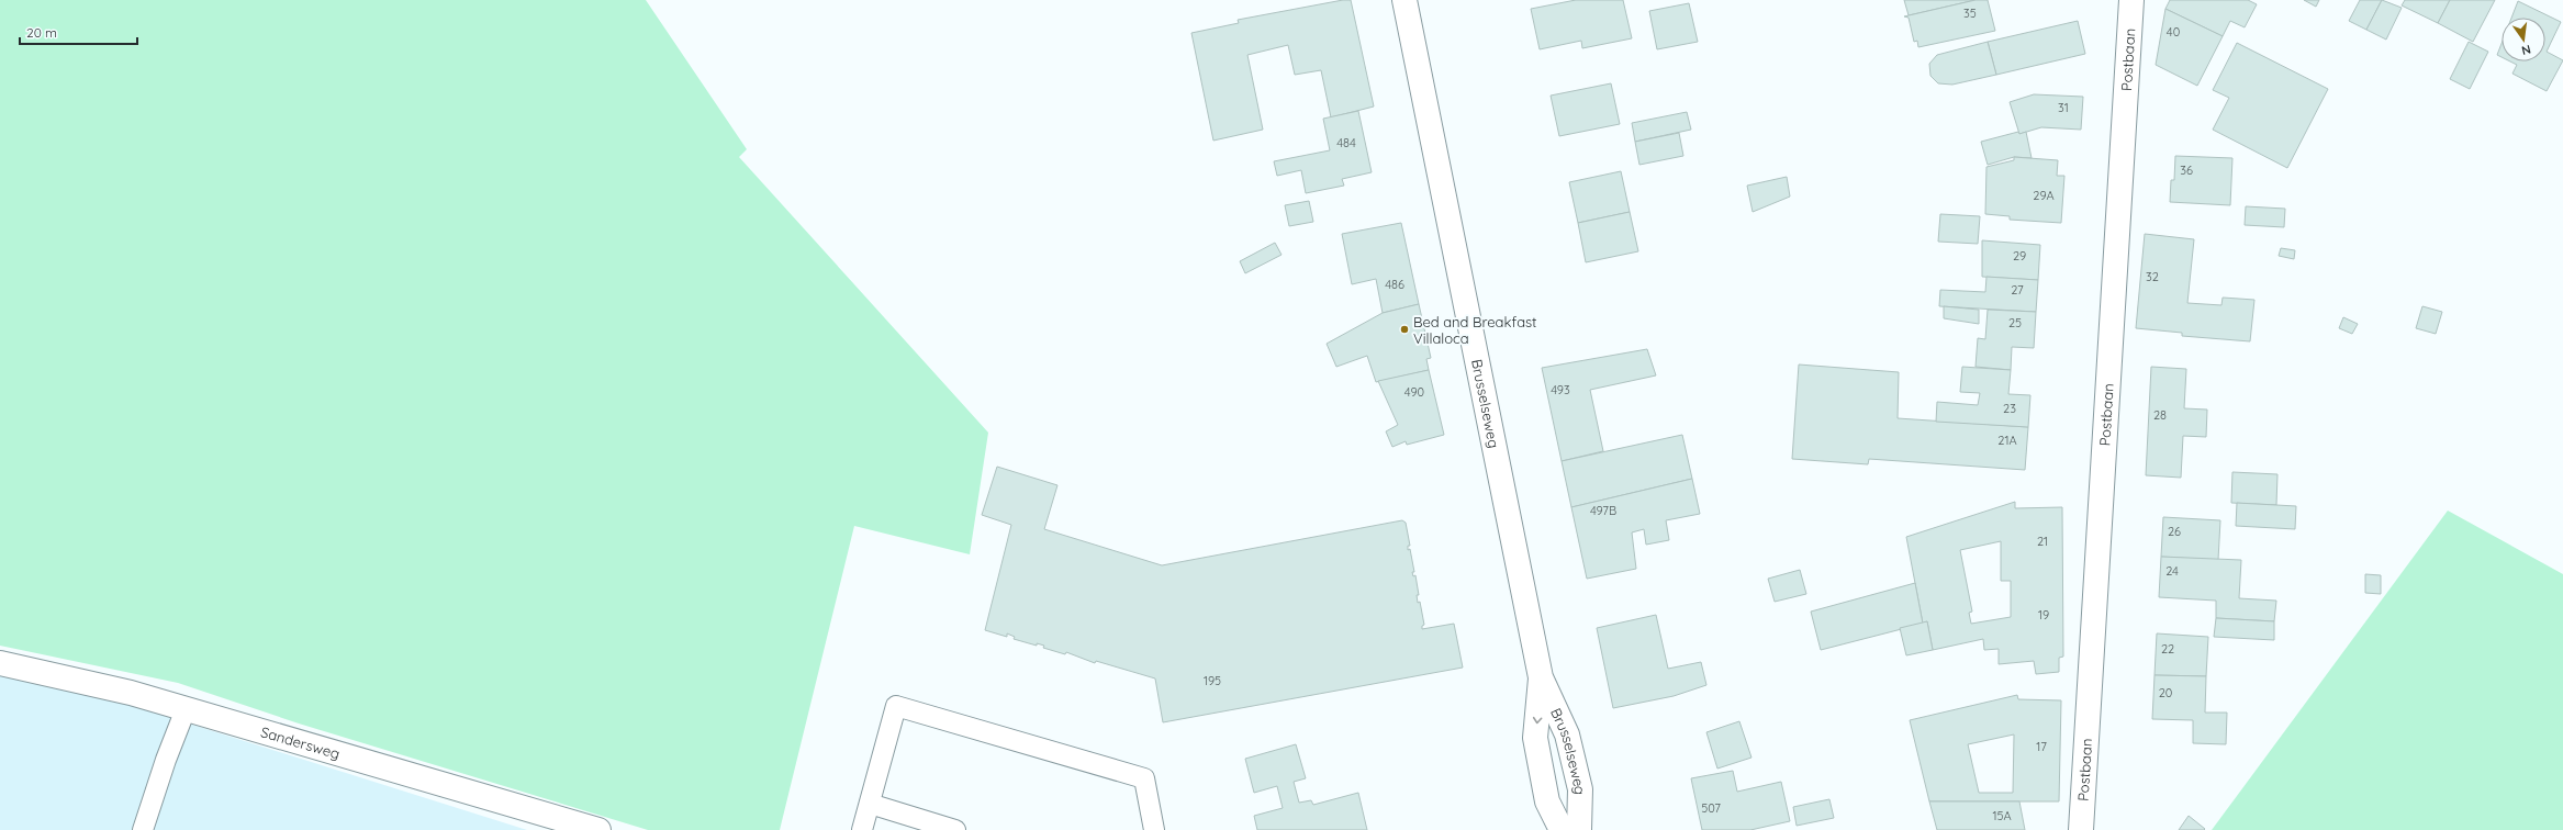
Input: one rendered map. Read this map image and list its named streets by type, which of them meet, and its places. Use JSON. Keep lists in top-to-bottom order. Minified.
{"streets":{"street":["Postbaan","Brusselseweg","Sandersweg"]},"places":["Bed and Breakfast Villaloca"],"house_numbers":["35","40","31","484","36","29A","29","32","486","27","25","493","490","23","28","21A","497B","26","21","24","19","22","195","20","17","507","15A"],"scale_bar":"20 m","north":"bottom"}
